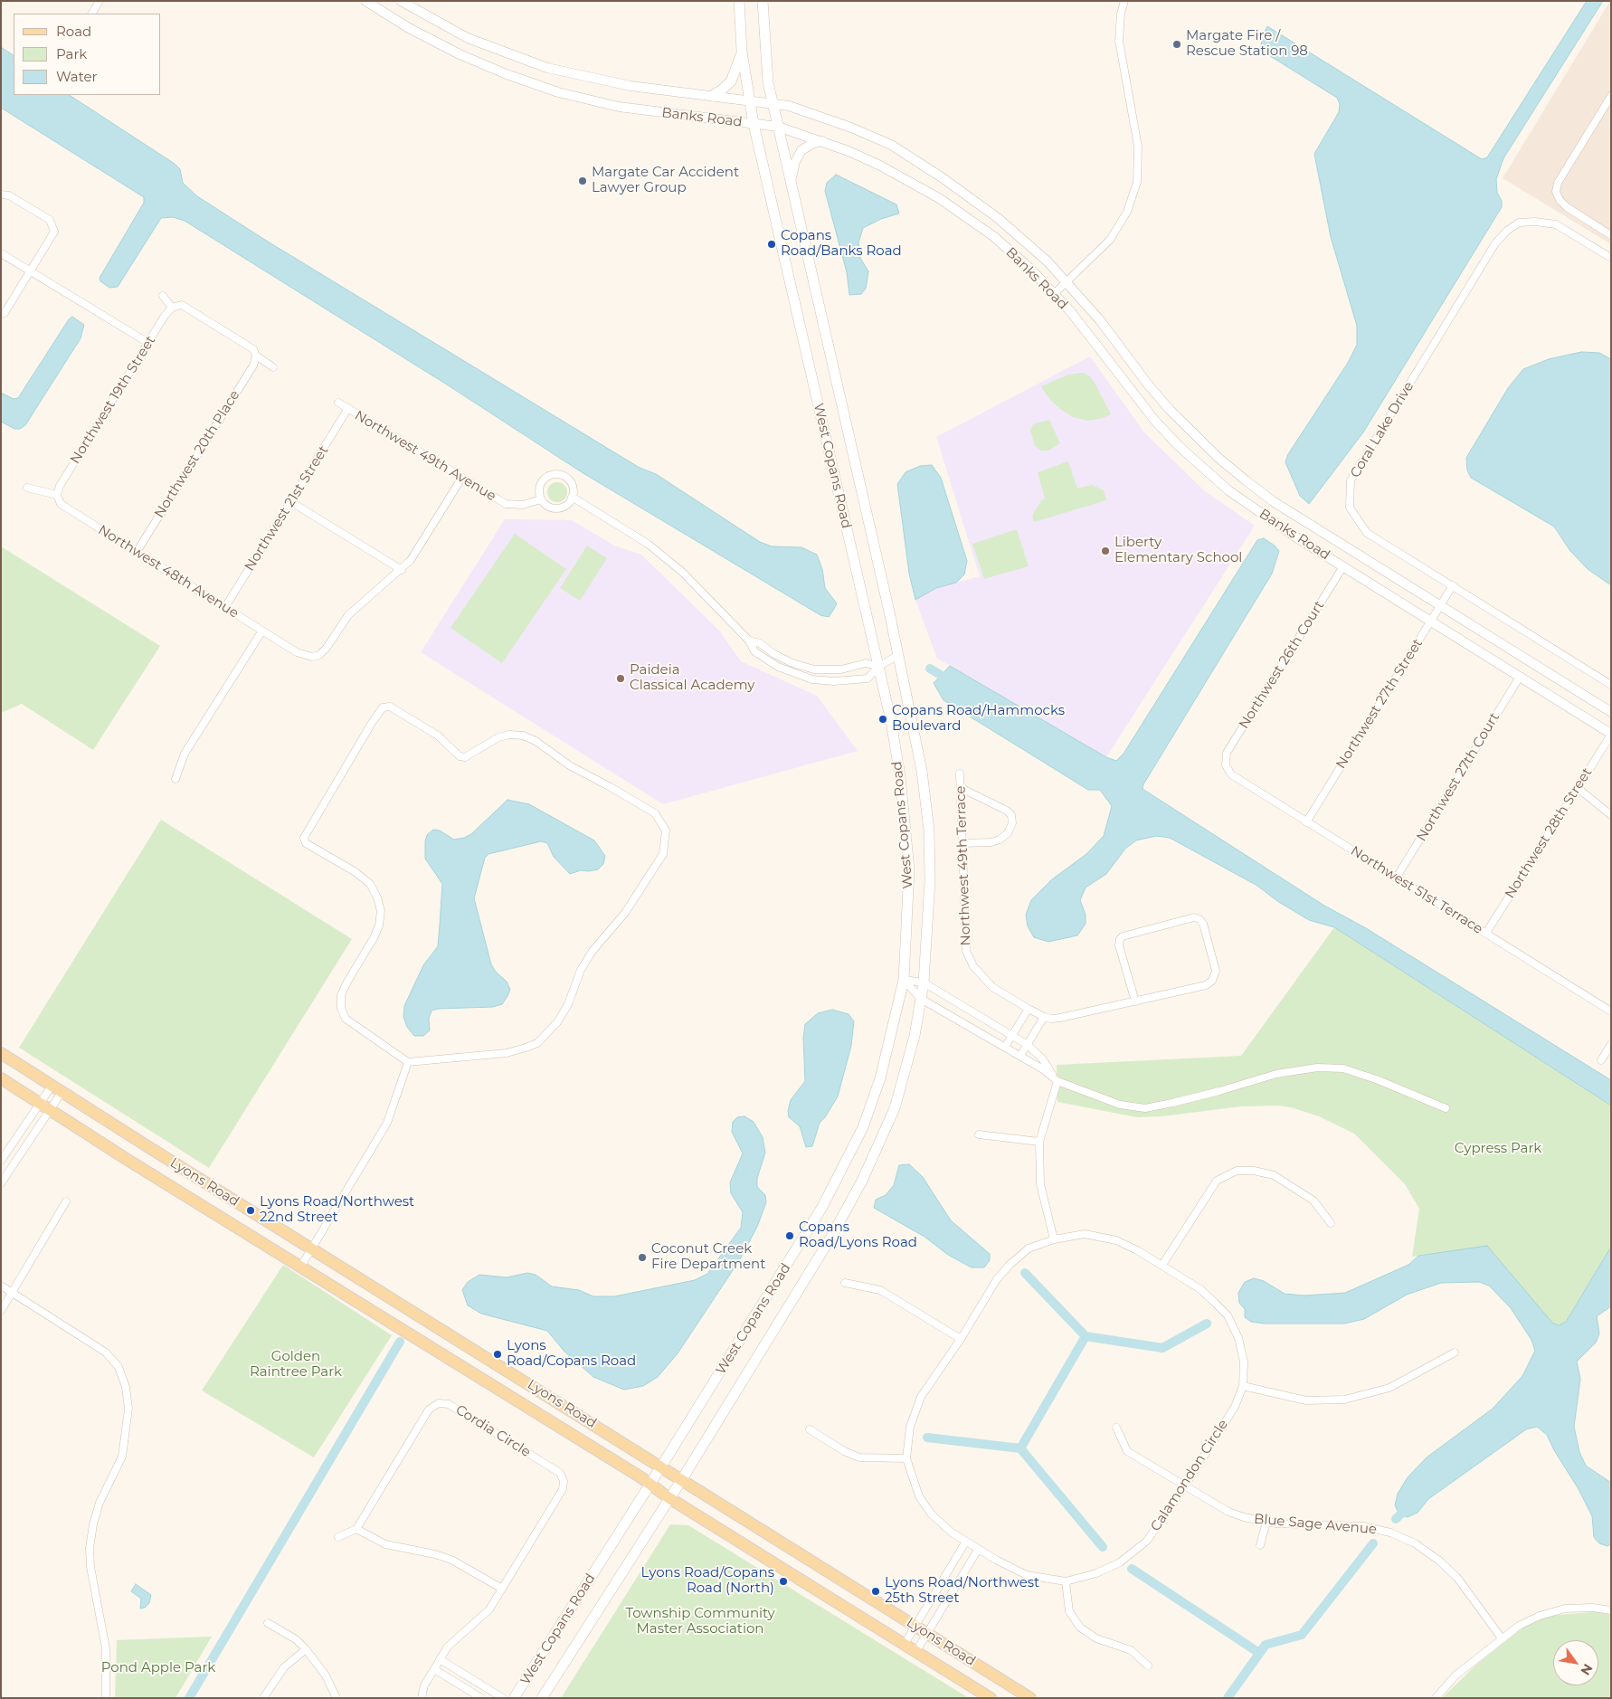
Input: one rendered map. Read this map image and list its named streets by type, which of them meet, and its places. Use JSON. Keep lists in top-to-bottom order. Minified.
{"streets":{"main road":["West Copans Road","Lyons Road"],"street":["Banks Road","Northwest 19th Street","Coral Lake Drive","Northwest 20th Place","Northwest 49th Avenue","Northwest 21st Street","Northwest 48th Avenue","Northwest 26th Court","Northwest 27th Street","Northwest 27th Court","Northwest 28th Street","Northwest 49th Terrace","Northwest 51st Terrace","Cordia Circle","Calamondon Circle","Blue Sage Avenue"]},"crossings":[["Banks Road","West Copans Road"],["Banks Road","Northwest 26th Court"],["Banks Road","Northwest 27th Street"],["Banks Road","Northwest 27th Court"],["Banks Road","Northwest 28th Street"],["Northwest 19th Street","Northwest 48th Avenue"],["Coral Lake Drive","Northwest 27th Street"],["Northwest 20th Place","Northwest 48th Avenue"],["Northwest 49th Avenue","Northwest 21st Street"],["West Copans Road","Lyons Road"],["Northwest 21st Street","Northwest 48th Avenue"],["Northwest 26th Court","Northwest 51st Terrace"],["Northwest 27th Street","Northwest 51st Terrace"],["Northwest 27th Court","Northwest 51st Terrace"],["Northwest 28th Street","Northwest 51st Terrace"],["Calamondon Circle","Blue Sage Avenue"]],"parks":["Cypress Park","Golden Raintree Park","Township Community Master Association","Pond Apple Park"],"places":["Margate Fire / Rescue Station 98","Margate Car Accident Lawyer Group","Copans Road/Banks Road","Liberty Elementary School","Paideia Classical Academy","Copans Road/Hammocks Boulevard","Lyons Road/Northwest 22nd Street","Copans Road/Lyons Road","Coconut Creek Fire Department","Lyons Road/Copans Road","Lyons Road/Copans Road (North)","Lyons Road/Northwest 25th Street"],"legend":["Road","Park","Water"],"north":"bottom right"}
